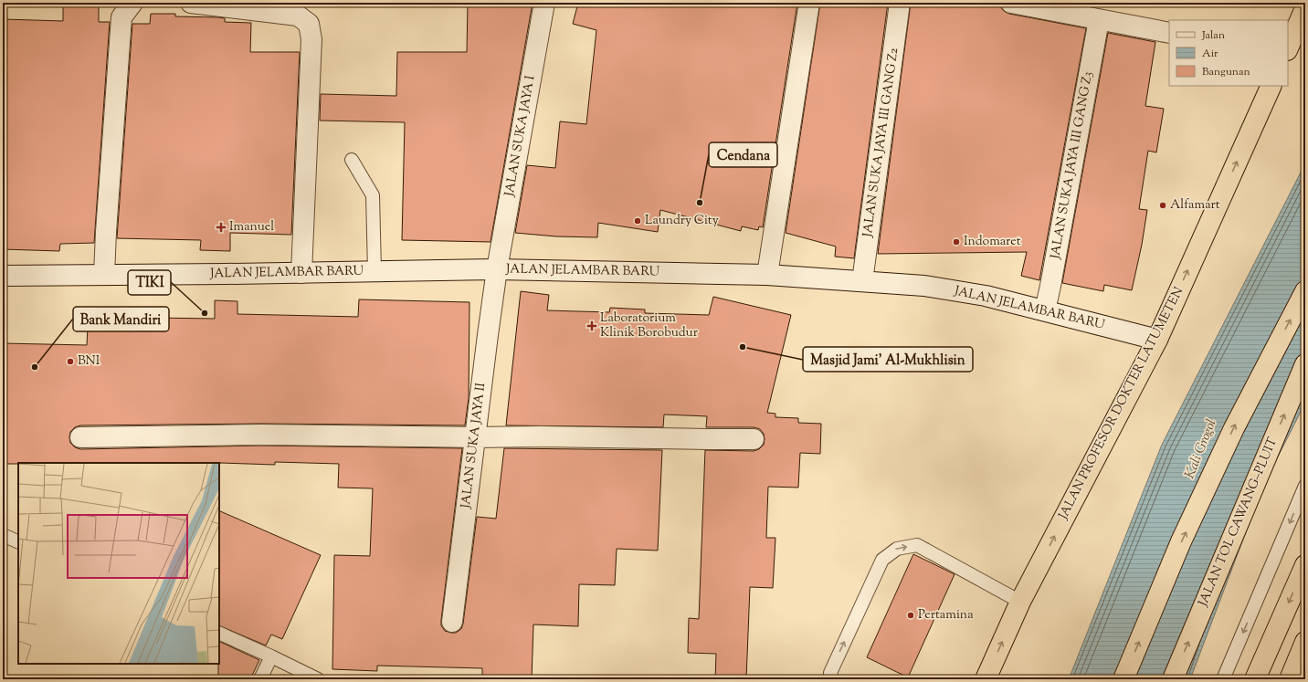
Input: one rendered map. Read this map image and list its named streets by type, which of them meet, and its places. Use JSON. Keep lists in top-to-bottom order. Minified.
{"streets":{"highway":["JALAN PROFESOR DOKTER LATUMETEN","JALAN TOL CAWANG–PLUIT"],"street":["JALAN SUKA JAYA I","JALAN SUKA JAYA III GANG Z2","JALAN SUKA JAYA III GANG Z3","JALAN JELAMBAR BARU","JALAN SUKA JAYA II"]},"crossings":[["JALAN SUKA JAYA I","JALAN JELAMBAR BARU"],["JALAN SUKA JAYA I","JALAN SUKA JAYA II"],["JALAN SUKA JAYA III GANG Z2","JALAN JELAMBAR BARU"],["JALAN SUKA JAYA III GANG Z3","JALAN JELAMBAR BARU"],["JALAN JELAMBAR BARU","JALAN PROFESOR DOKTER LATUMETEN"],["JALAN JELAMBAR BARU","JALAN SUKA JAYA II"]],"water":["Kali Grogol"],"places":{"other":["Cendana","Alfamart","Laundry City","Indomaret","TIKI","Masjid Jami' Al-Mukhlisin","BNI","Bank Mandiri","Pertamina"],"health":["Imanuel","Laboratorium Klinik Borobudur"]},"legend":["Jalan","Air","Bangunan"]}
